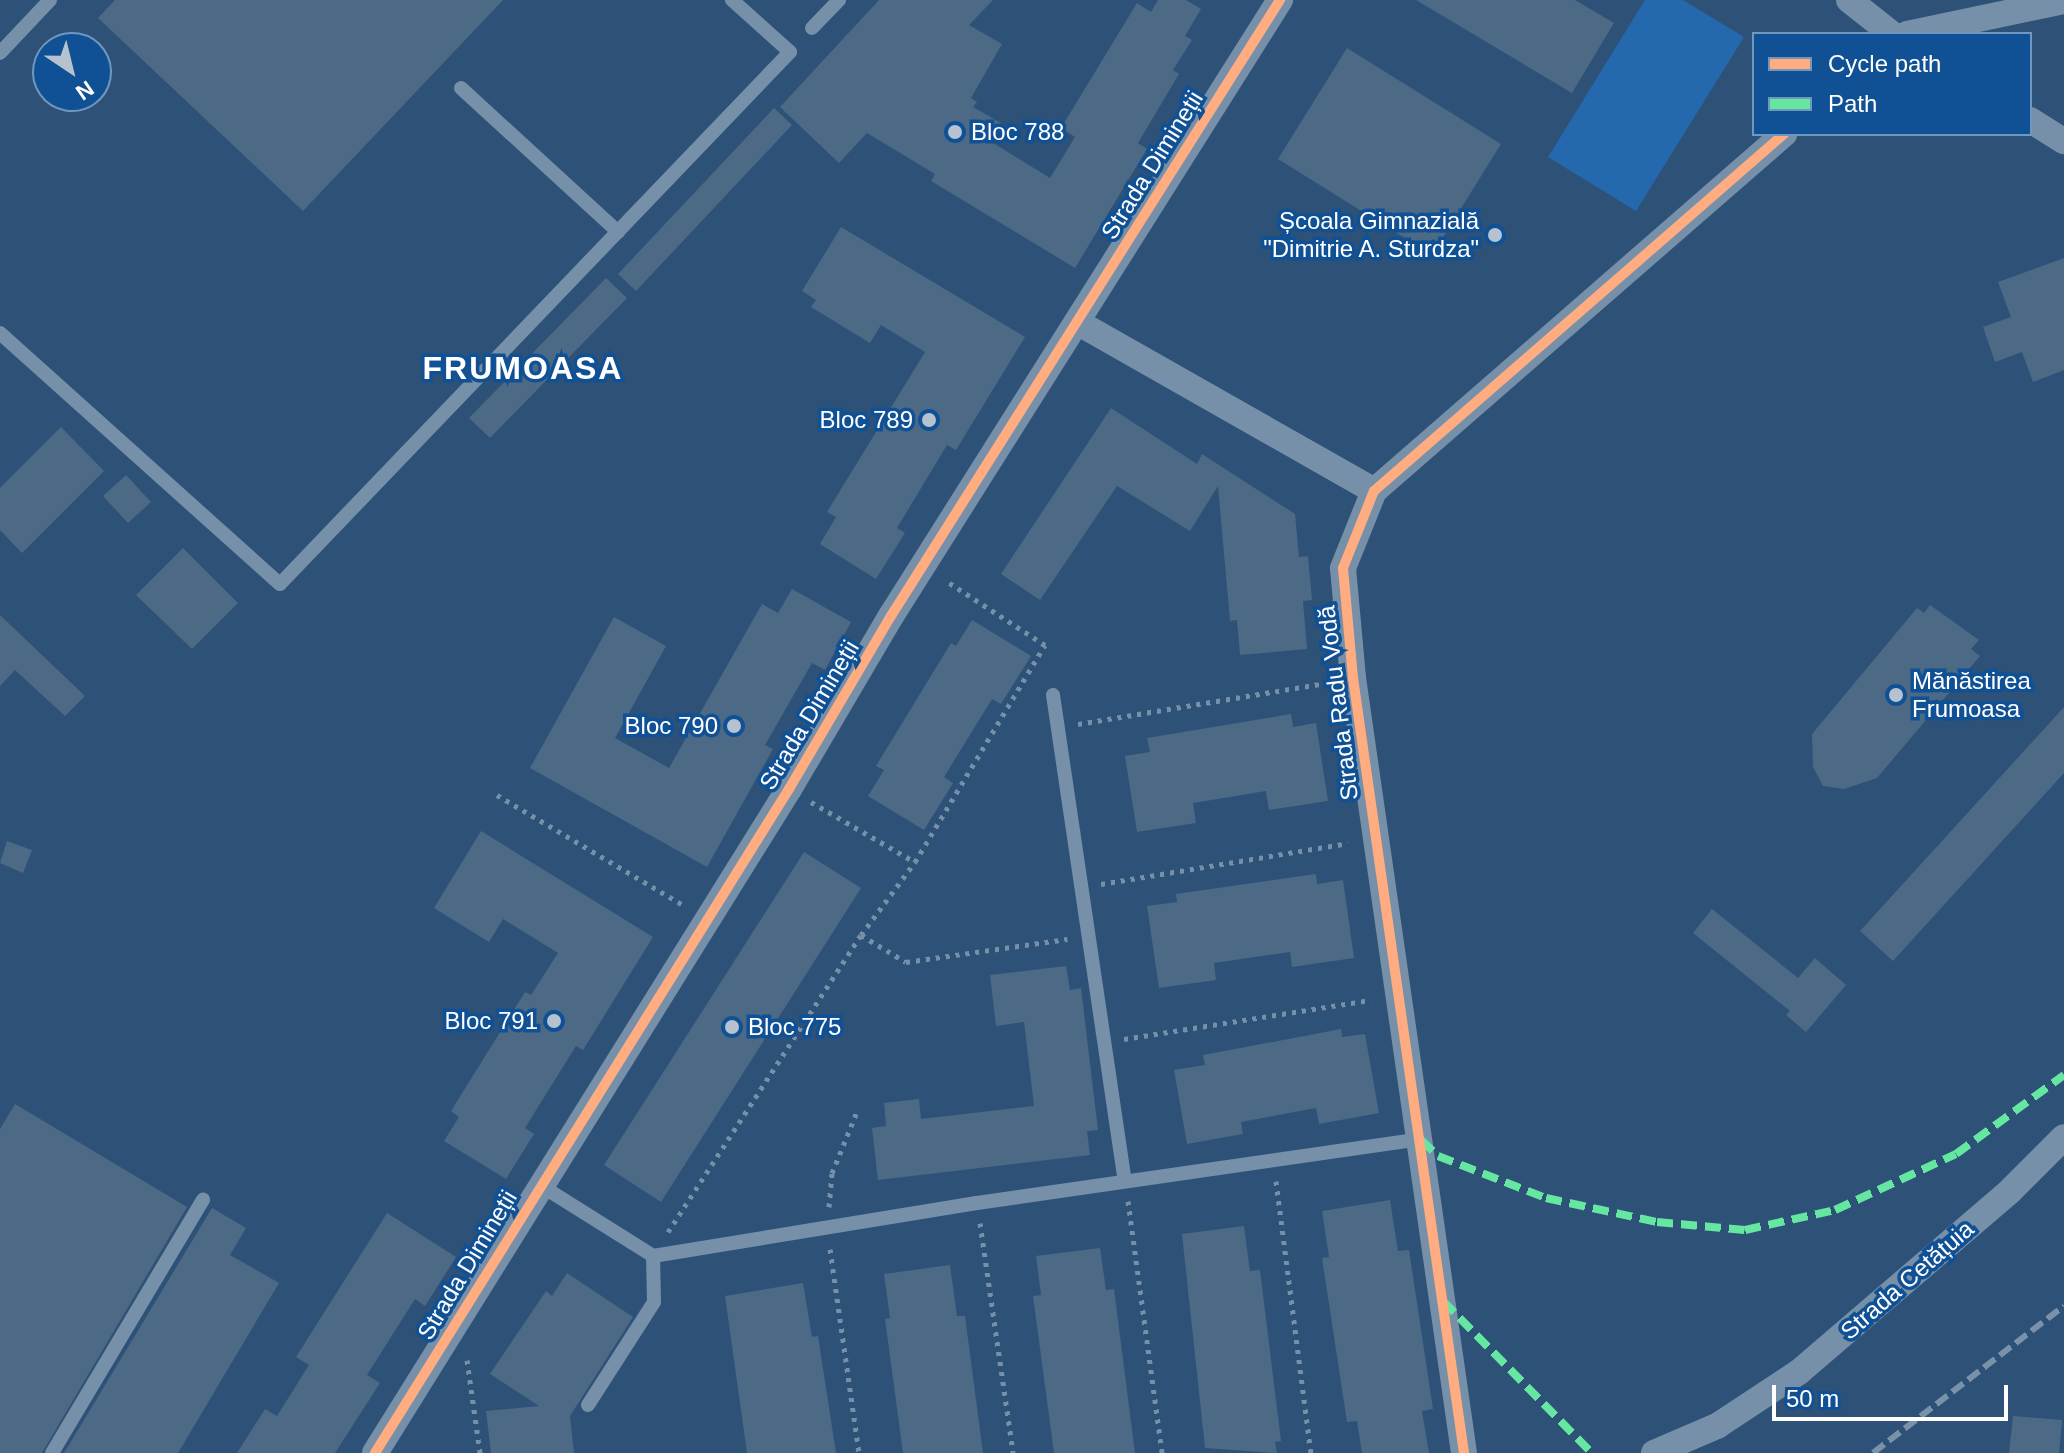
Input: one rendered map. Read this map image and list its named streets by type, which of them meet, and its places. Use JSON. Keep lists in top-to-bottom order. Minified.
{"streets":{"street":["Strada Dimineții","Strada Radu Vodă","Strada Cetățuia"]},"districts":["FRUMOASA"],"places":["Bloc 788","Școala Gimnazială \"Dimitrie A. Sturdza\"","Bloc 789","Mănăstirea Frumoasa","Bloc 790","Bloc 791","Bloc 775"],"legend":["Cycle path","Path"],"scale_bar":"50 m","north":"bottom right"}
